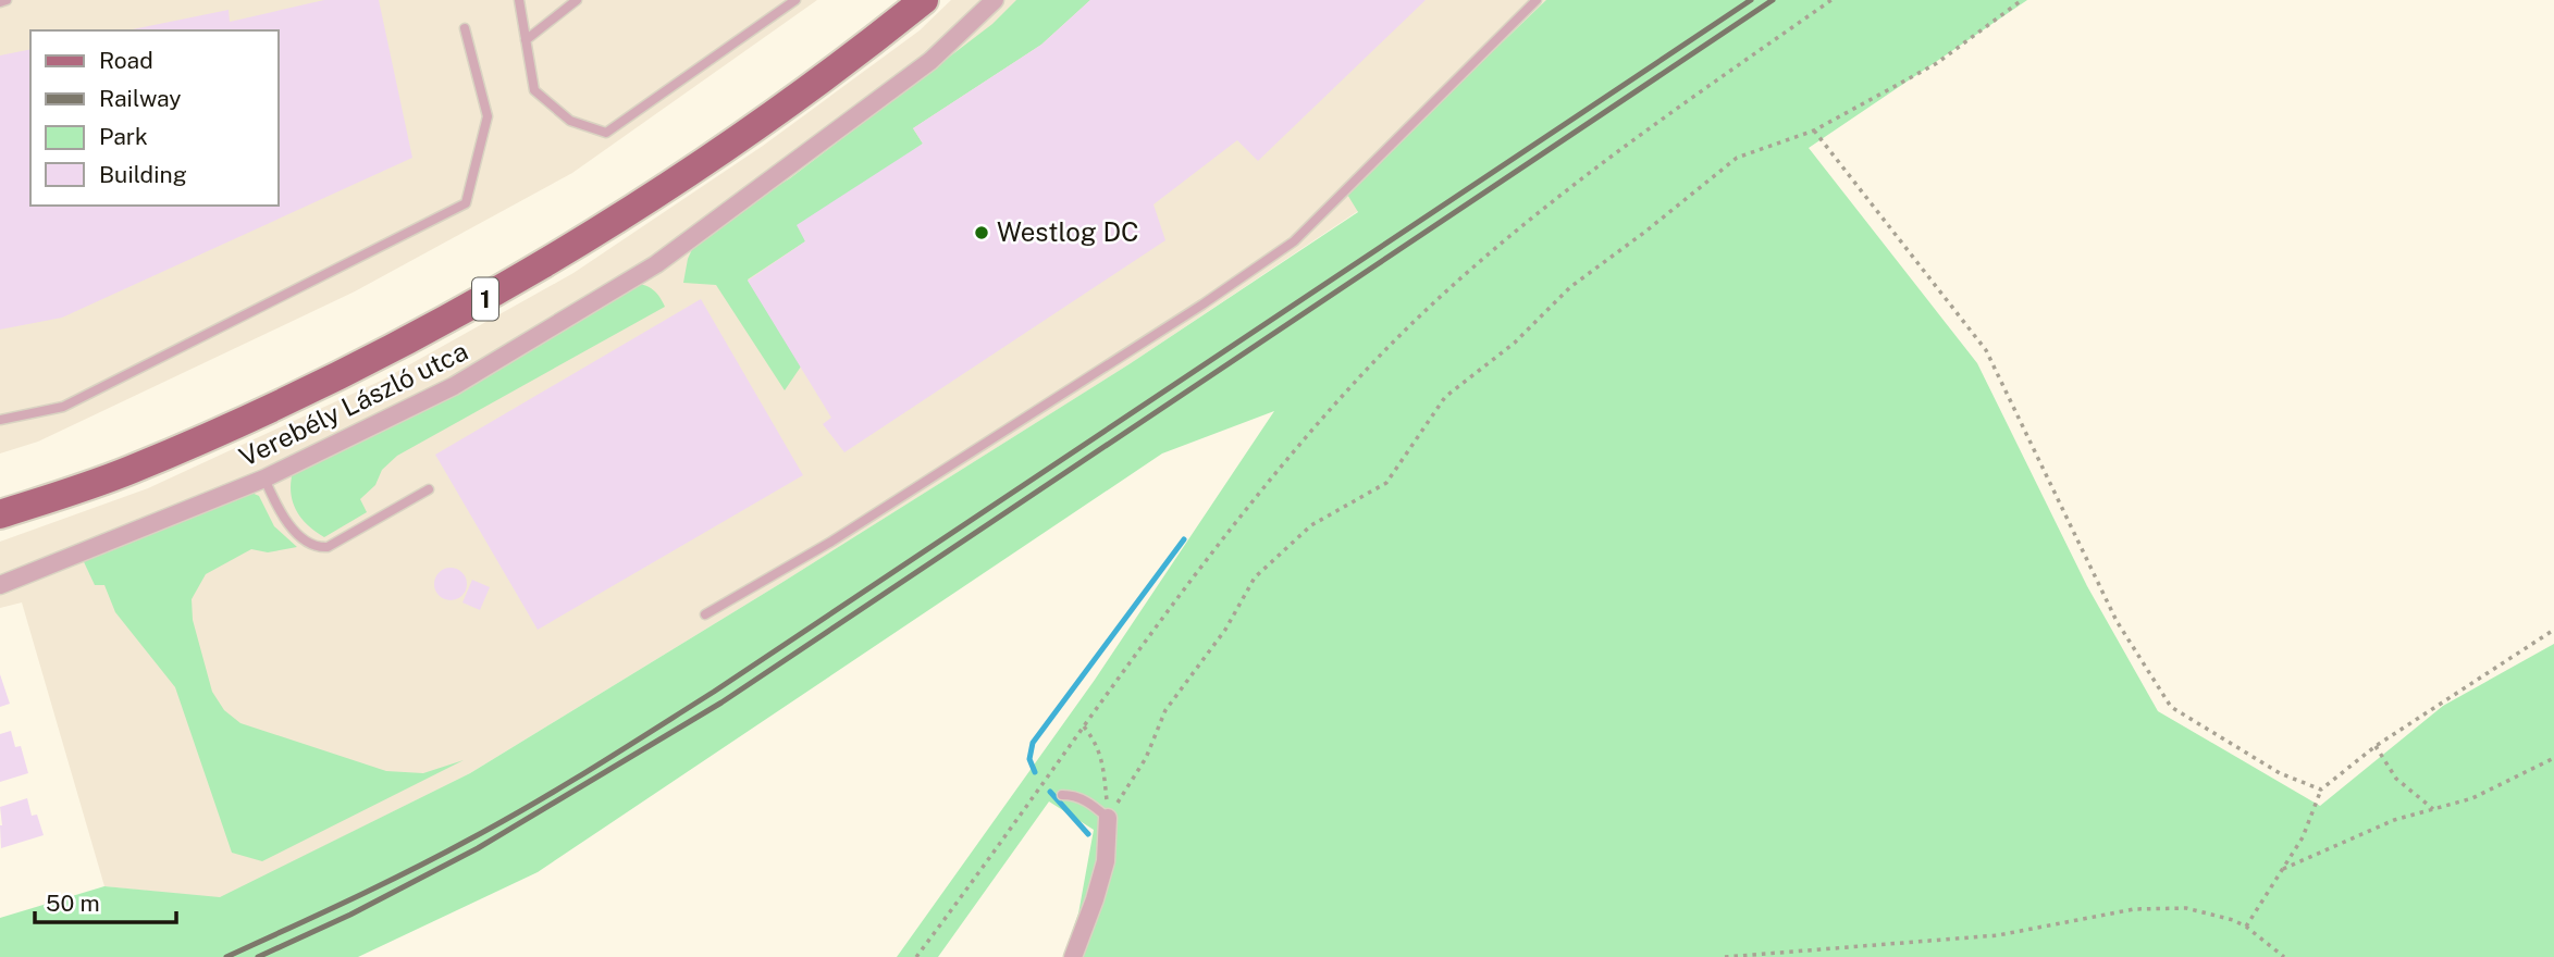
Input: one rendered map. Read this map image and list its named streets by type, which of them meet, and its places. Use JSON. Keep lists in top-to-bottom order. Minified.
{"streets":{"main road":["1"],"street":["Verebély László utca"]},"places":["Westlog DC"],"legend":["Road","Railway","Park","Building"],"scale_bar":"50 m"}
